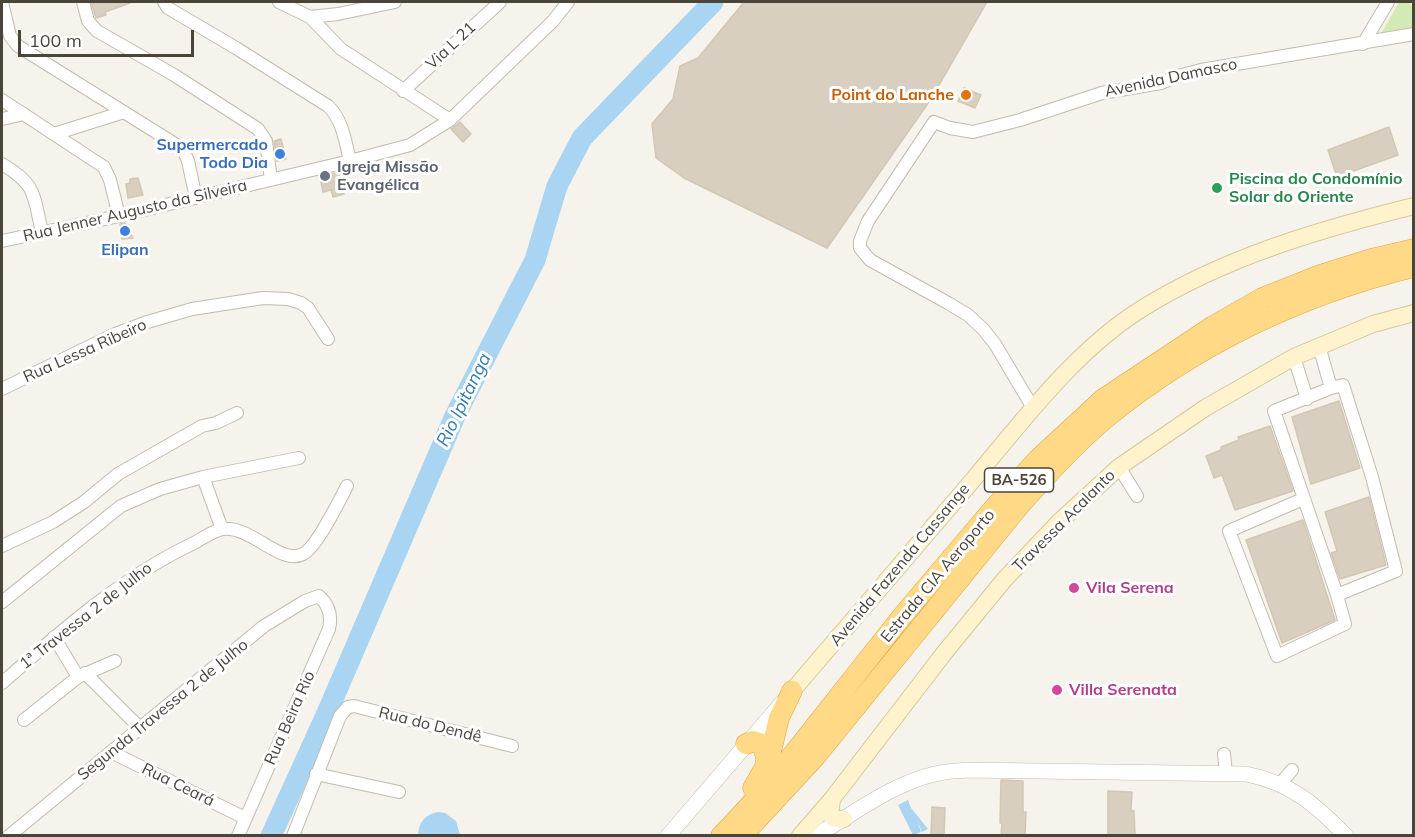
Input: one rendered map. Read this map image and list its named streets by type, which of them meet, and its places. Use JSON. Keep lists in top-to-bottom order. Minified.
{"streets":{"highway":["BA-526","Estrada CIA Aeroporto"],"main road":["Travessa Acalanto","Avenida Fazenda Cassange"],"street":["Via L 21","Avenida Damasco","Rua Jenner Augusto da Silveira","Rua Lessa Ribeiro","1ª Travessa 2 de Julho","Segunda Travessa 2 de Julho","Rua Beira Rio","Rua do Dendê","Rua Ceará"]},"crossings":[["Avenida Damasco","Avenida Fazenda Cassange"],["Segunda Travessa 2 de Julho","Rua Beira Rio"],["Segunda Travessa 2 de Julho","Rua Ceará"],["Rua Beira Rio","Rua Ceará"]],"water":["Rio Ipitanga"],"places":["Point do Lanche","Supermercado Todo Dia","Igreja Missão Evangélica","Piscina do Condomínio Solar do Oriente","Elipan","Vila Serena","Villa Serenata"],"scale_bar":"100 m"}
